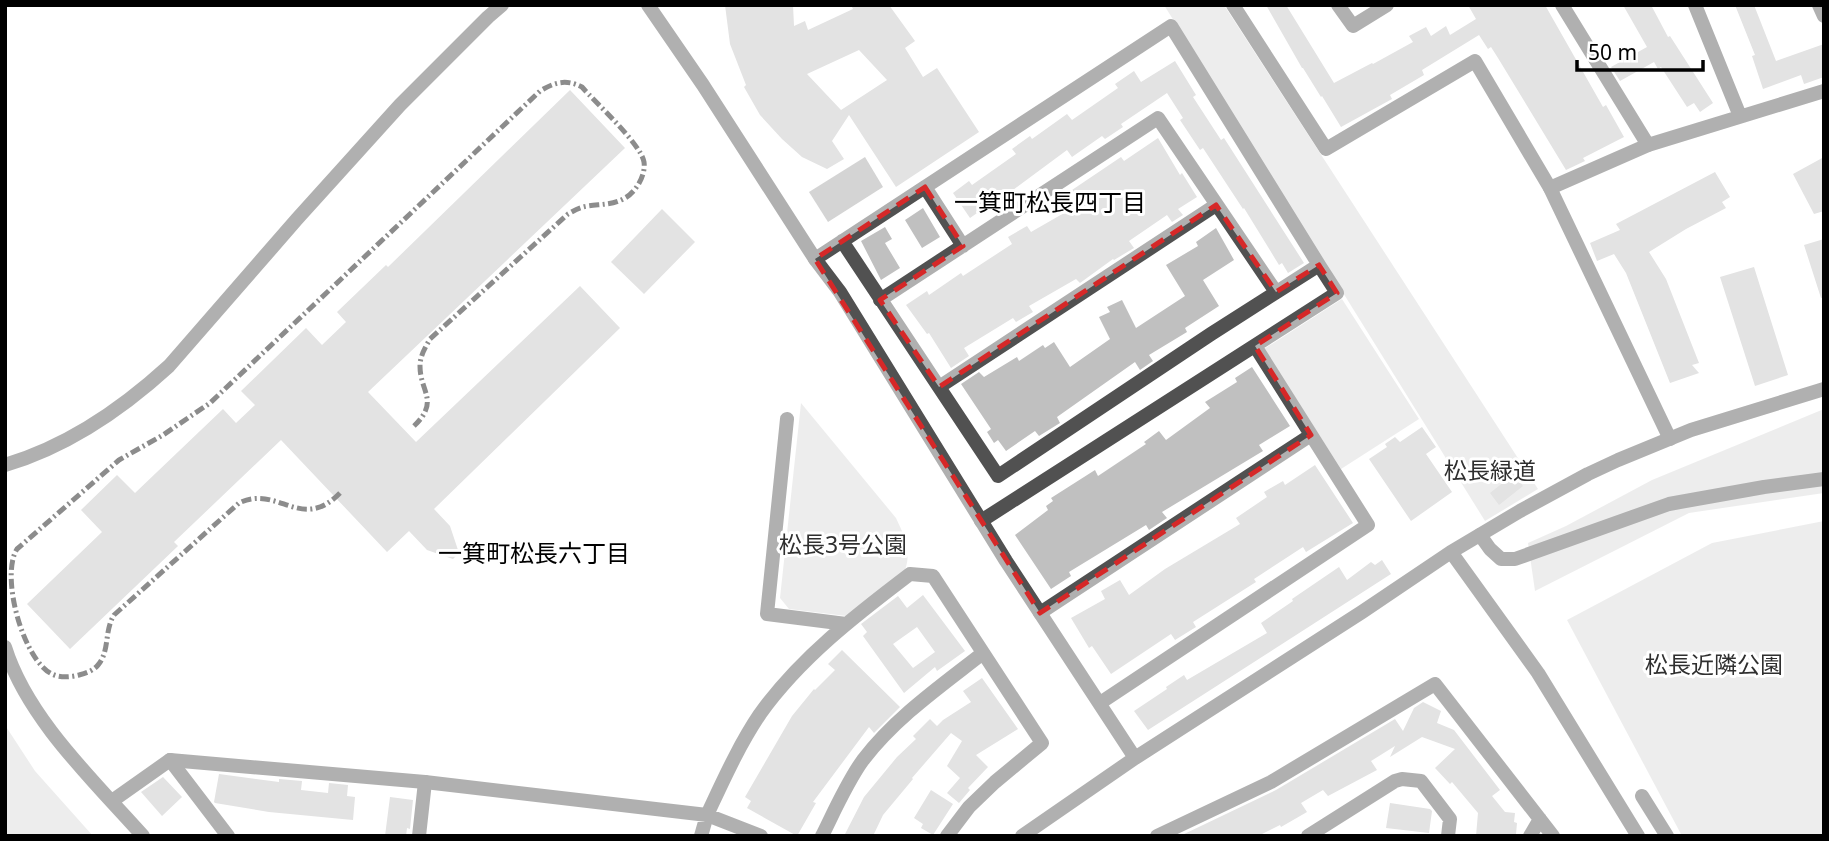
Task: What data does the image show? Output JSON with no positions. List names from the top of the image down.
{
  "districts": ["一箕町松長四丁目", "一箕町松長六丁目"],
  "parks": ["松長緑道", "松長3号公園", "松長近隣公園"],
  "scale_bar": "50 m"
}
